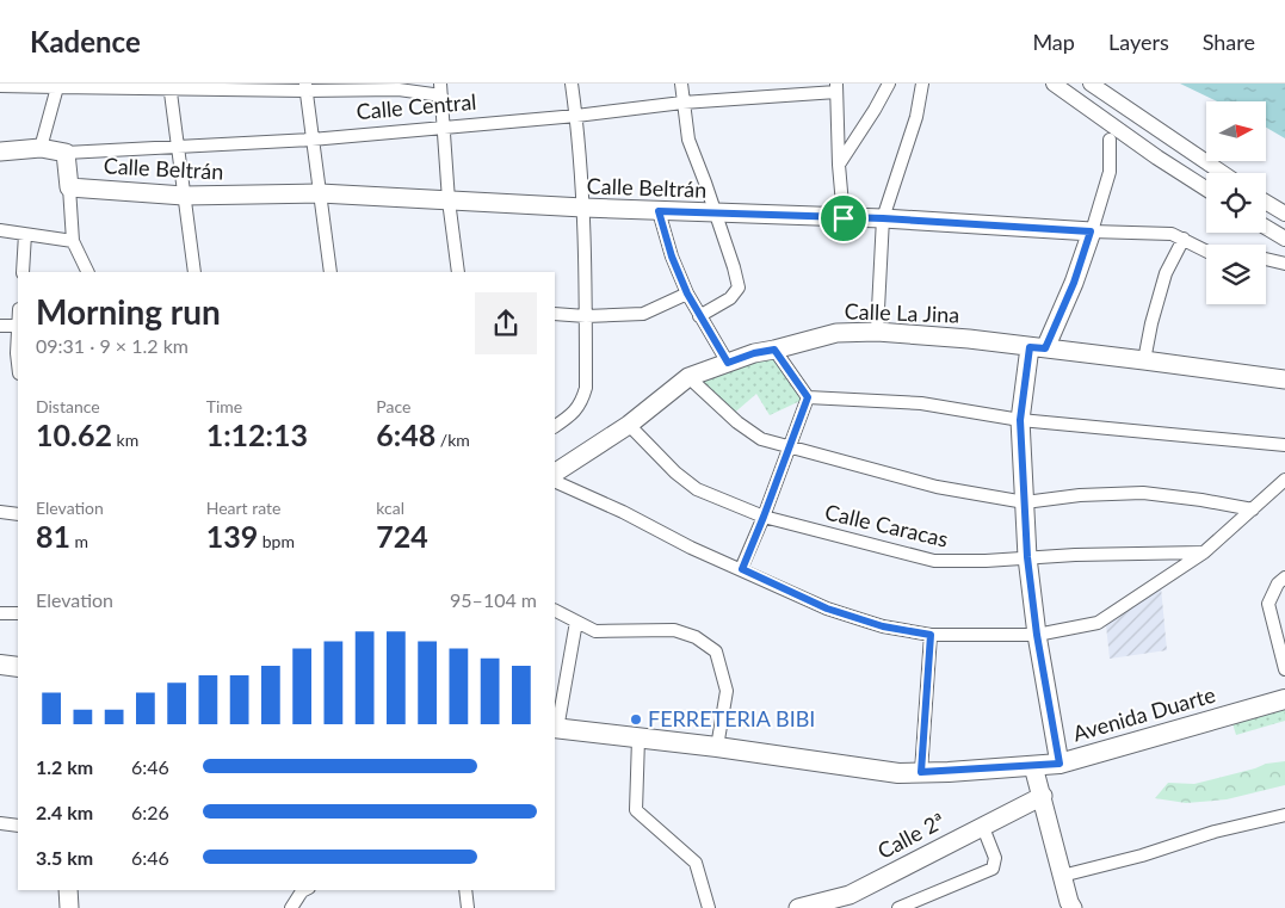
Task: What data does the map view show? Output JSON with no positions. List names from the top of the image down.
{
  "streets": {
    "main road": [
      "Calle Central",
      "Calle Beltrán",
      "Calle La Jina",
      "Avenida Duarte",
      "Calle 2ª"
    ],
    "street": ["Calle Caracas"]
  },
  "crossings": [
    ["Calle La Jina", "Calle Caracas"]
  ],
  "places": ["FERRETERIA BIBI"],
  "north": "right",
  "page": {
    "header": "Kadence",
    "nav": ["Map", "Layers", "Share"],
    "heading": ["Morning run", "09:31 · 9 × 1.2 km"],
    "stats": [
      ["Distance", "10.62 km"],
      ["Time", "1:12:13"],
      ["Pace", "6:48 /km"],
      ["Elevation", "81 m"],
      ["Heart rate", "139 bpm"],
      ["kcal", "724"]
    ],
    "chart": ["Elevation", "95–104 m"],
    "list": [
      {
        "name": "1.2 km",
        "note": "6:46"
      },
      {
        "name": "2.4 km",
        "note": "6:26"
      },
      {
        "name": "3.5 km",
        "note": "6:46"
      }
    ]
  }
}
